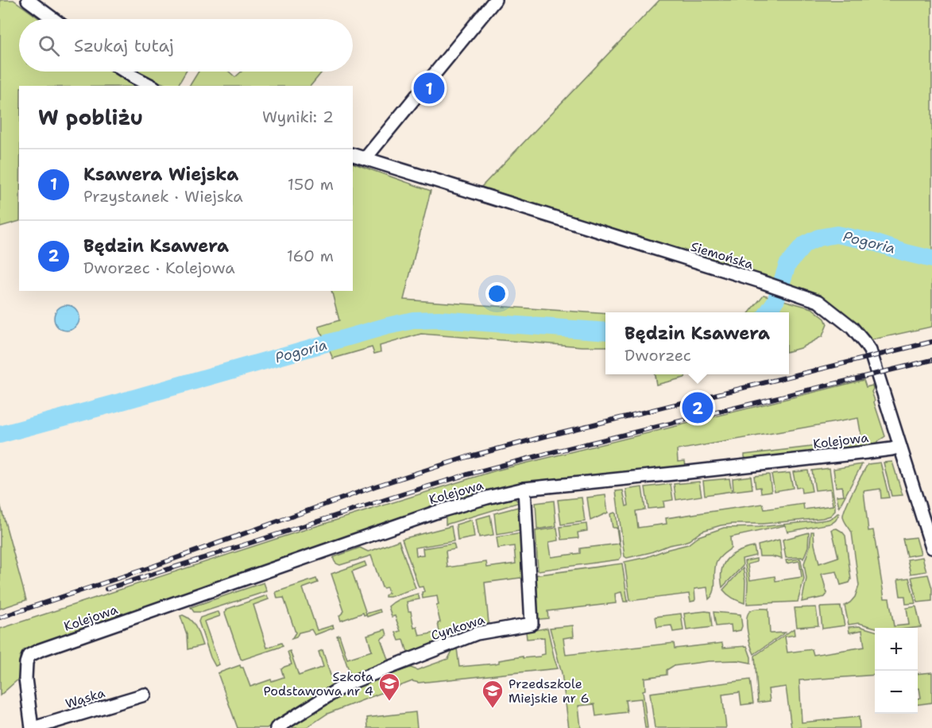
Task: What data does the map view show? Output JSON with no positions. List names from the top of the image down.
{
  "streets": {
    "street": [
      "Siemońska",
      "Kolejowa",
      "Cynkowa",
      "Wąska"
    ]
  },
  "crossings": [
    ["Siemońska", "Kolejowa"],
    ["Kolejowa", "Cynkowa"],
    ["Kolejowa", "Wąska"]
  ],
  "water": ["Pogoria"],
  "places": {
    "school or university": ["Szkoła Podstawowa nr 4", "Przedszkole Miejskie nr 6"]
  },
  "page": {
    "search": "Szukaj tutaj",
    "pins": ["1", "2"],
    "heading": ["W pobliżu", "Wyniki: 2"],
    "list": [
      {
        "mark": "1",
        "name": "Ksawera Wiejska",
        "note": "Przystanek · Wiejska",
        "value": "150 m"
      },
      {
        "mark": "2",
        "name": "Będzin Ksawera",
        "note": "Dworzec · Kolejowa",
        "value": "160 m"
      }
    ],
    "popup": ["Będzin Ksawera", "Dworzec"],
    "map_buttons": ["+", "−"]
  }
}
